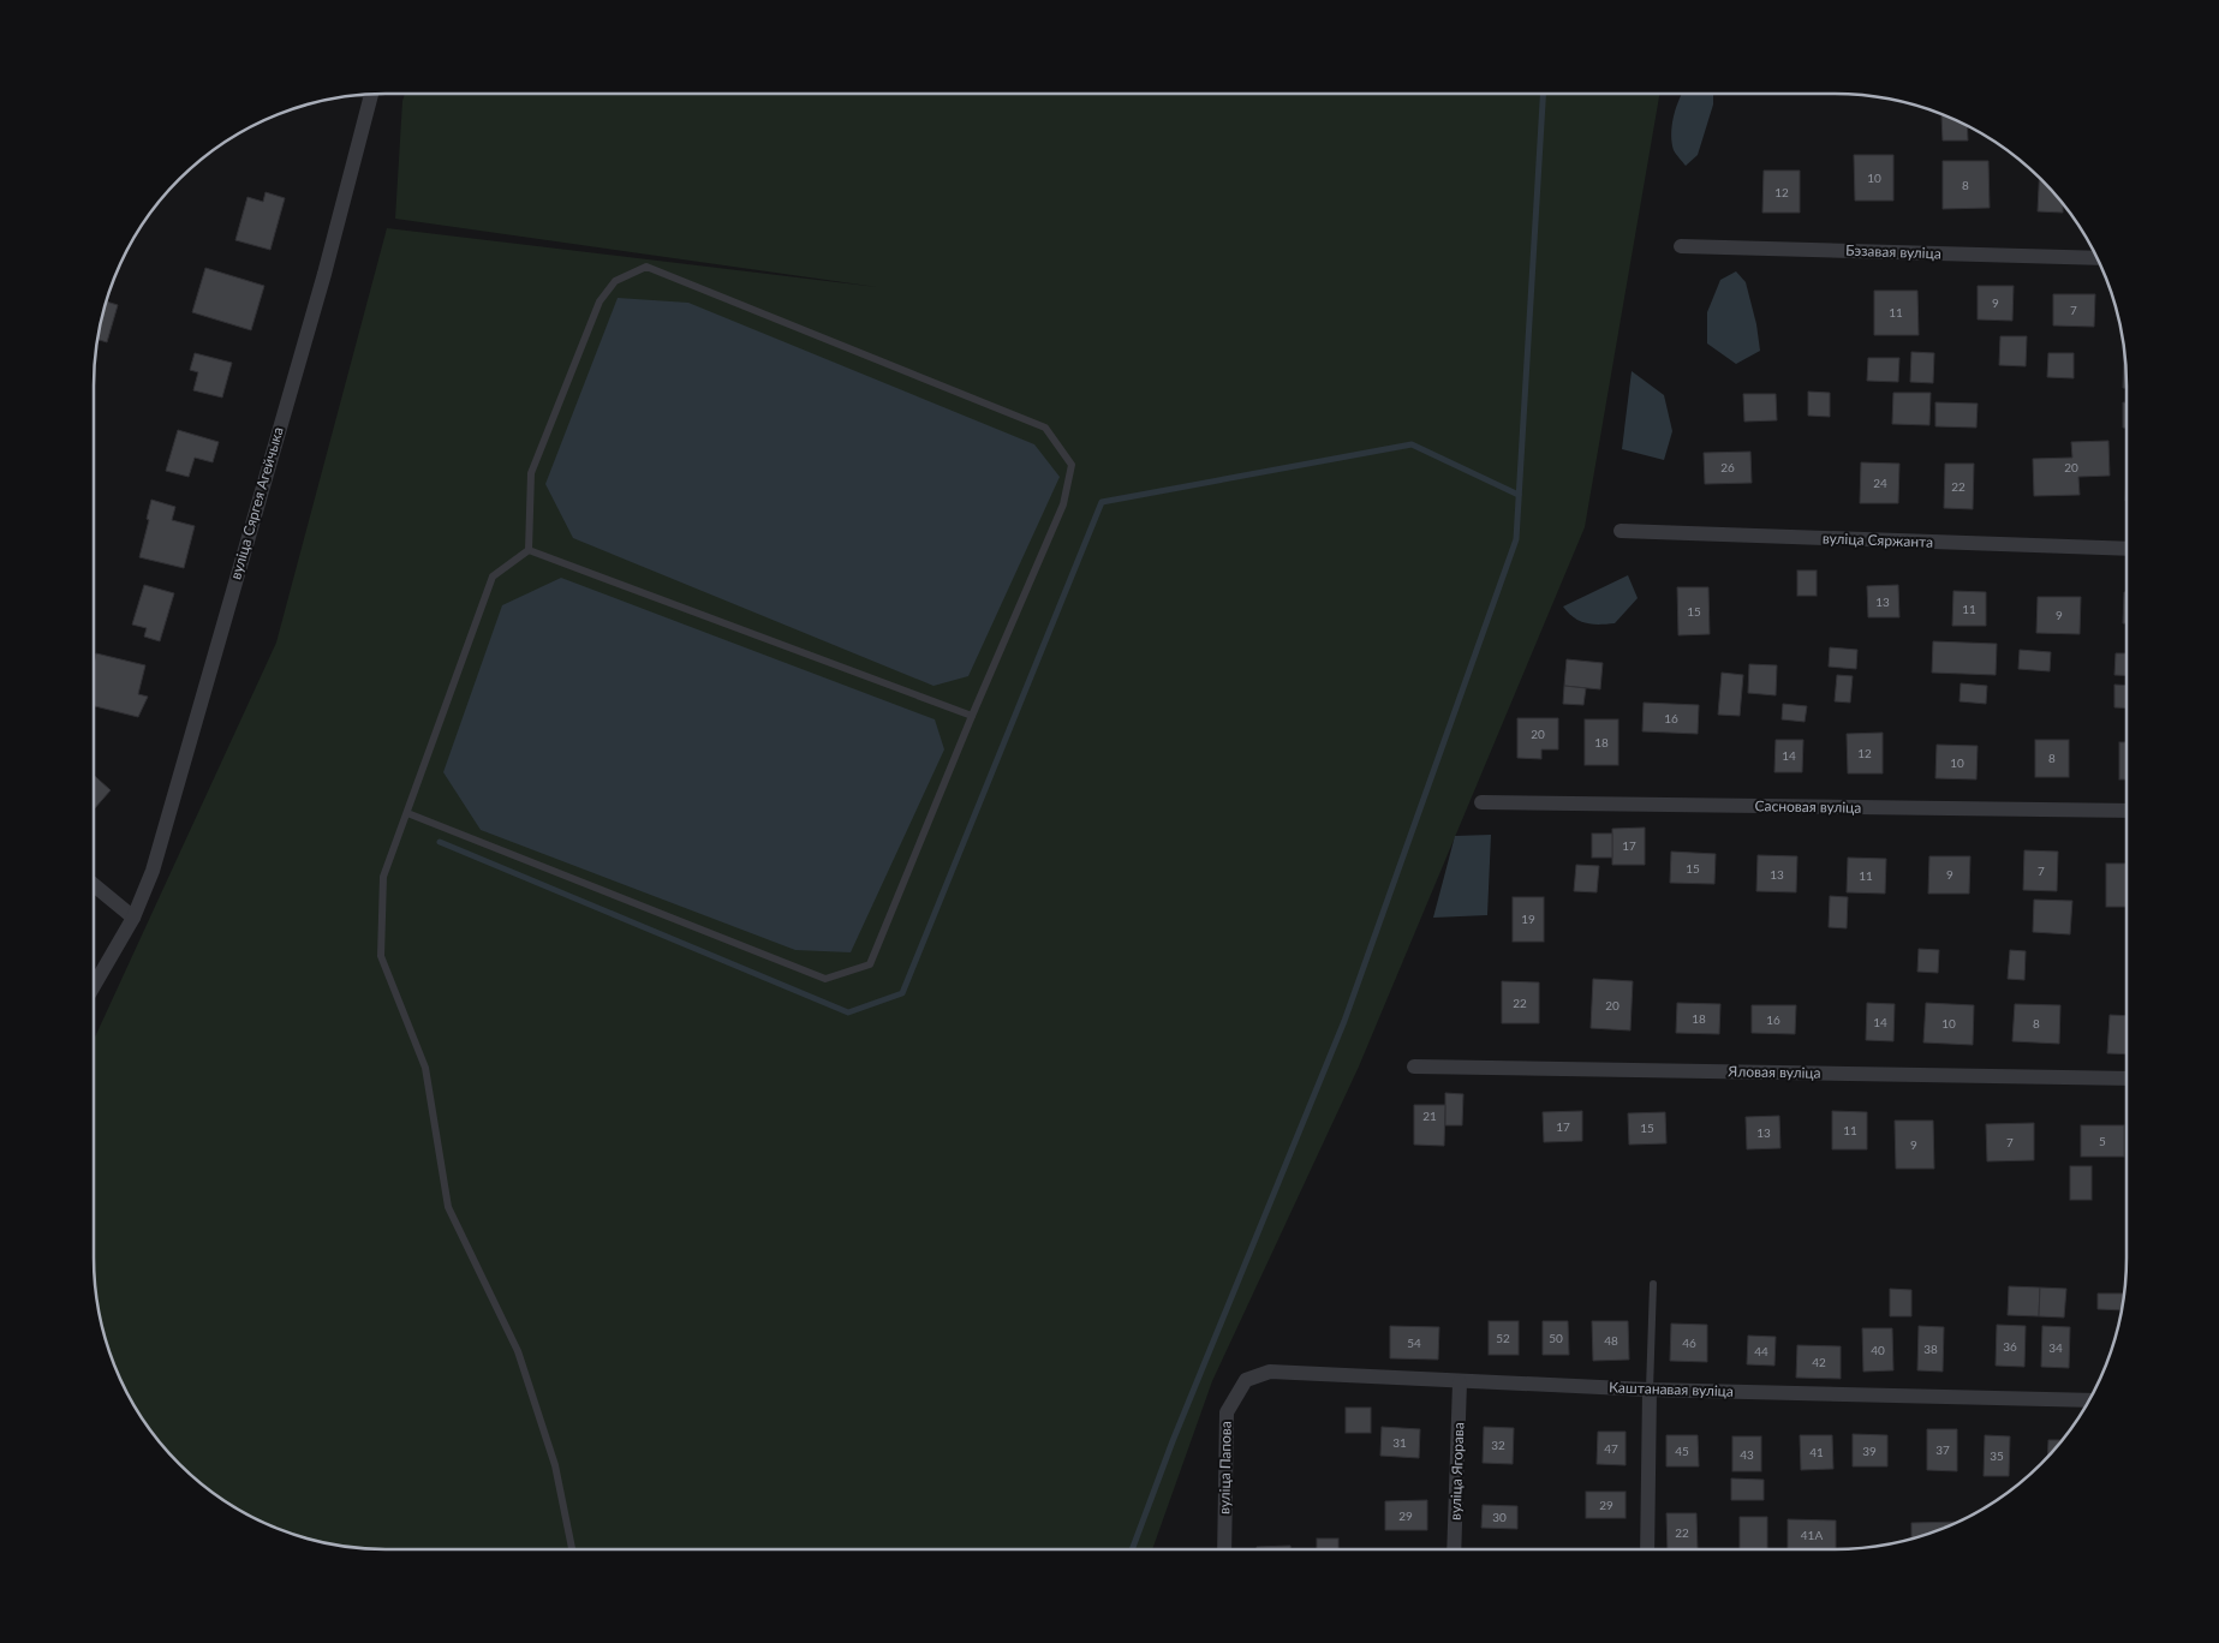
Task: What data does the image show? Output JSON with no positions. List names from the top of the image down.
{
  "streets": {
    "street": [
      "Бэзавая вуліца",
      "вуліца Сяргея Агейчыка",
      "вуліца Сяржанта",
      "Сасновая вуліца",
      "Яловая вуліца",
      "Каштанавая вуліца",
      "вуліца Папова",
      "вуліца Ягорава"
    ]
  },
  "crossings": [
    ["Каштанавая вуліца", "вуліца Папова"],
    ["Каштанавая вуліца", "вуліца Ягорава"]
  ],
  "house_numbers": [
    "10",
    "8",
    "12",
    "9",
    "7",
    "11",
    "26",
    "20",
    "24",
    "22",
    "13",
    "11",
    "15",
    "9",
    "16",
    "20",
    "18",
    "12",
    "14",
    "8",
    "10",
    "17",
    "15",
    "7",
    "13",
    "9",
    "11",
    "19",
    "22",
    "20",
    "18",
    "16",
    "14",
    "10",
    "8",
    "21",
    "17",
    "15",
    "11",
    "13",
    "5",
    "7",
    "9",
    "52",
    "50",
    "48",
    "54",
    "46",
    "36",
    "34",
    "38",
    "40",
    "44",
    "42",
    "31",
    "32",
    "47",
    "37",
    "45",
    "39",
    "41",
    "43",
    "35",
    "29",
    "29",
    "30",
    "22",
    "41А"
  ]
}
